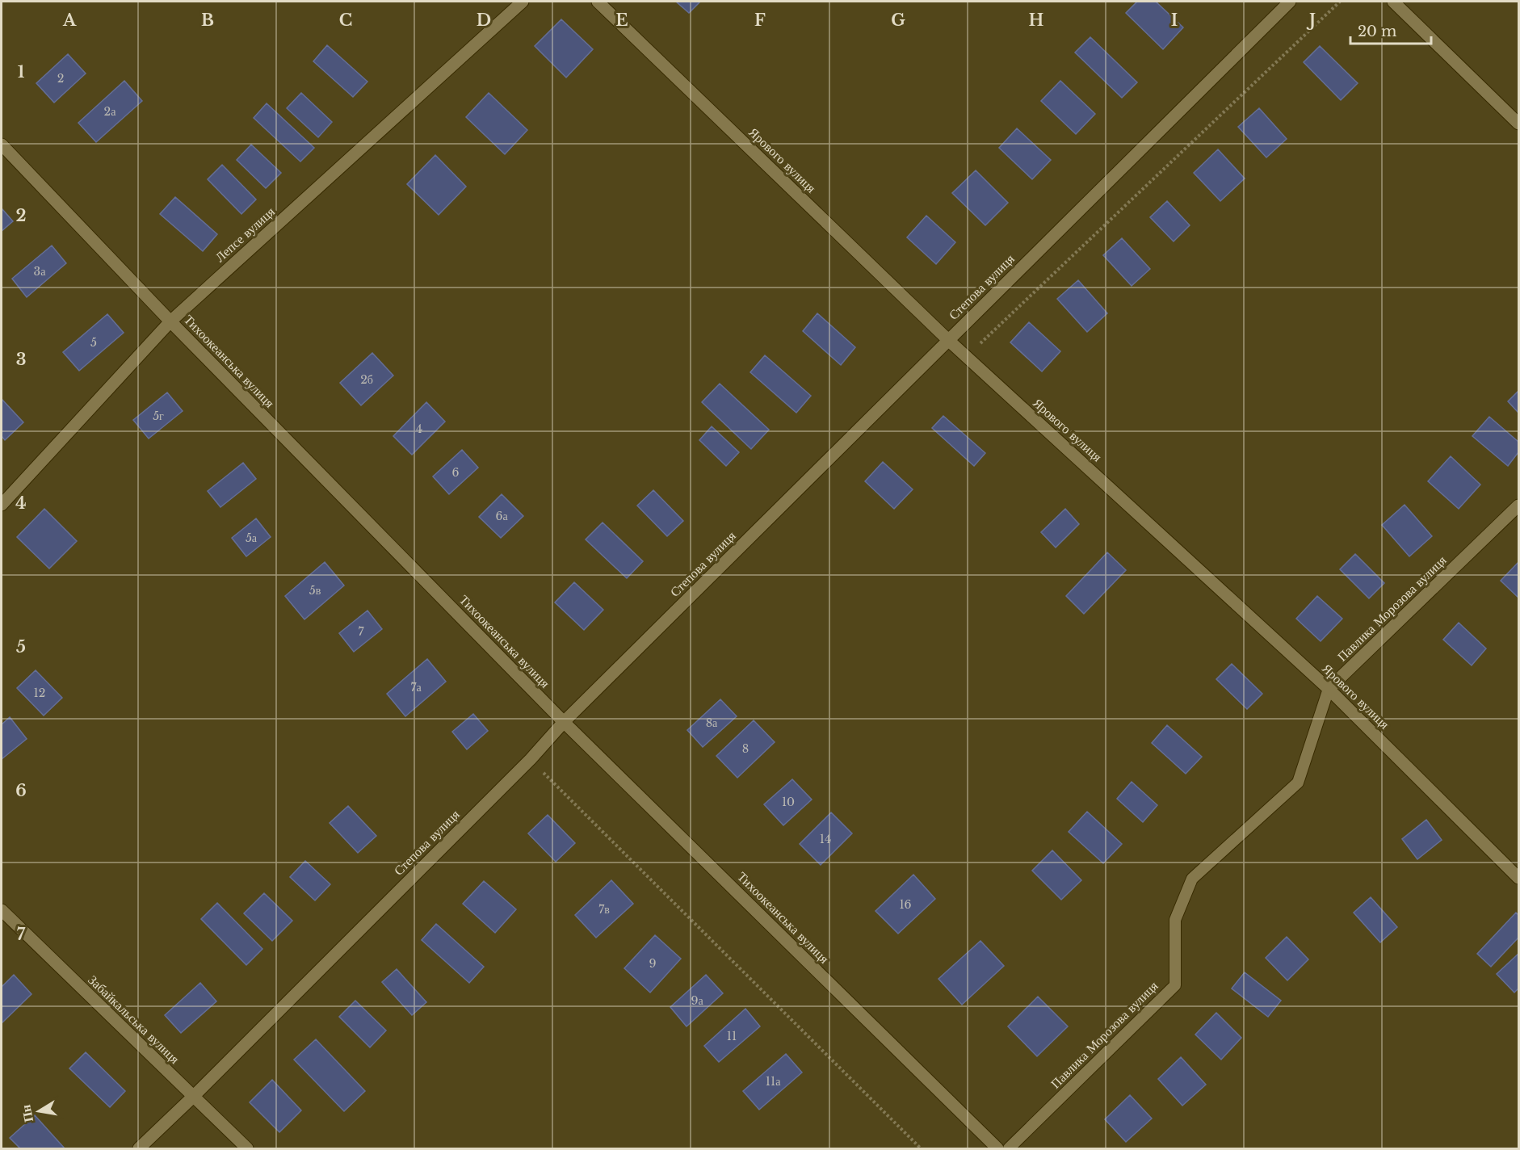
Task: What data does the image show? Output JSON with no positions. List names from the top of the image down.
{
  "streets": {
    "street": [
      "Ярового вулиця",
      "Лепсе вулиця",
      "Степова вулиця",
      "Тихоокеанська вулиця",
      "Павлика Морозова вулиця",
      "Забайкальська вулиця"
    ]
  },
  "crossings": [
    ["Ярового вулиця", "Степова вулиця"],
    ["Ярового вулиця", "Павлика Морозова вулиця"],
    ["Лепсе вулиця", "Тихоокеанська вулиця"],
    ["Степова вулиця", "Тихоокеанська вулиця"],
    ["Степова вулиця", "Забайкальська вулиця"]
  ],
  "house_numbers": [
    "2",
    "2а",
    "3а",
    "5",
    "2б",
    "5г",
    "4",
    "6",
    "6а",
    "5а",
    "5в",
    "7",
    "7а",
    "12",
    "8а",
    "8",
    "10",
    "14",
    "16",
    "7в",
    "9",
    "9а",
    "11",
    "11а"
  ],
  "scale_bar": "20 m",
  "north": "left",
  "grid": {
    "columns": [
      "A",
      "B",
      "C",
      "D",
      "E",
      "F",
      "G",
      "H",
      "I",
      "J"
    ],
    "rows": [
      "1",
      "2",
      "3",
      "4",
      "5",
      "6",
      "7"
    ]
  }
}
